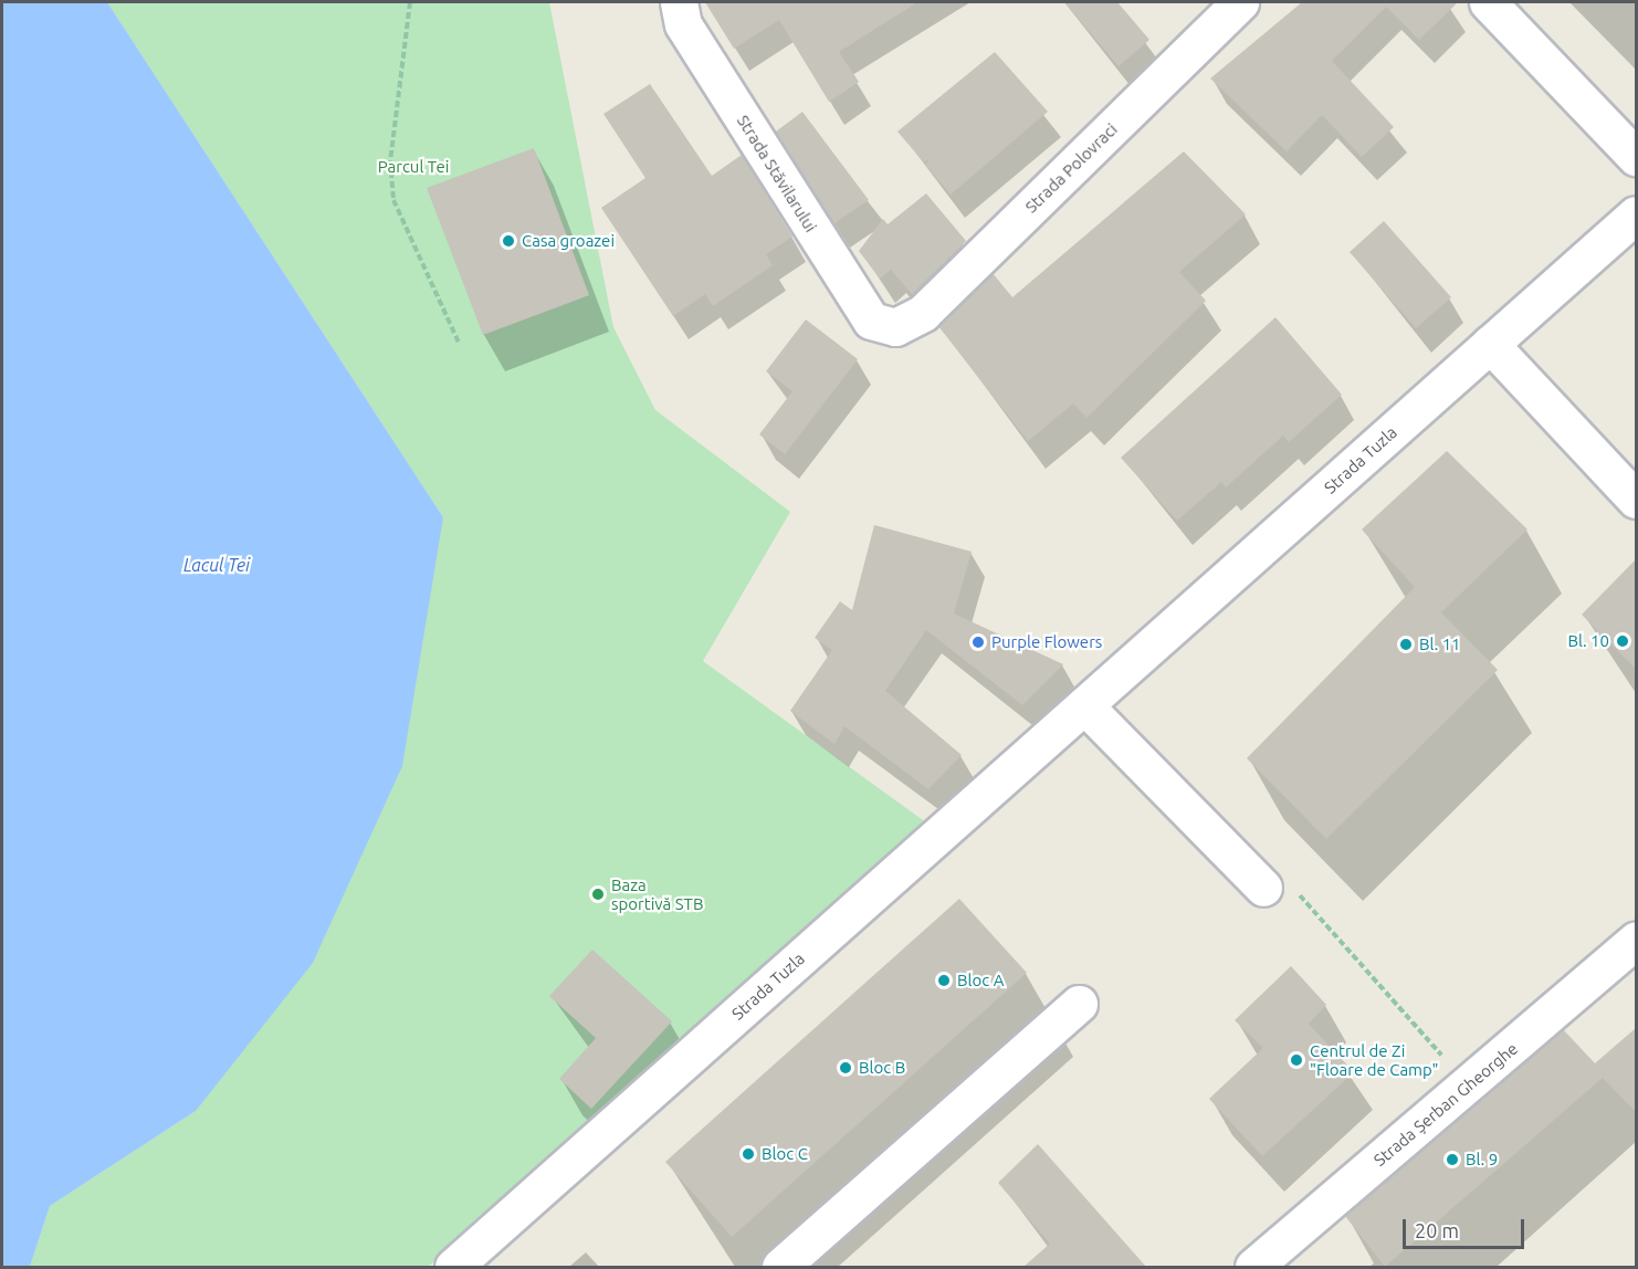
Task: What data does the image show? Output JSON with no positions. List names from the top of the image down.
{
  "streets": {
    "street": [
      "Strada Polovraci",
      "Strada Stăvilarului",
      "Strada Tuzla",
      "Strada Șerban Gheorghe"
    ]
  },
  "crossings": [
    ["Strada Polovraci", "Strada Stăvilarului"]
  ],
  "water": ["Lacul Tei"],
  "parks": ["Parcul Tei"],
  "places": [
    "Casa groazei",
    "Bl. 10",
    "Purple Flowers",
    "Bl. 11",
    "Baza sportivă STB",
    "Bloc A",
    "Centrul de Zi \"Floare de Camp\"",
    "Bloc B",
    "Bloc C",
    "Bl. 9"
  ],
  "scale_bar": "20 m"
}
